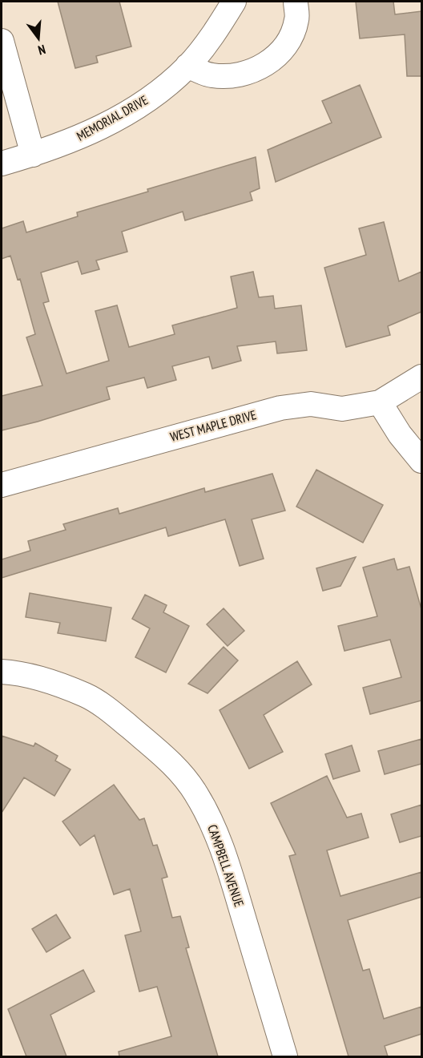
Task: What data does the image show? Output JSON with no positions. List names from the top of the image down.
{
  "streets": {
    "street": ["MEMORIAL DRIVE", "WEST MAPLE DRIVE", "CAMPBELL AVENUE"]
  },
  "north": "bottom"
}
